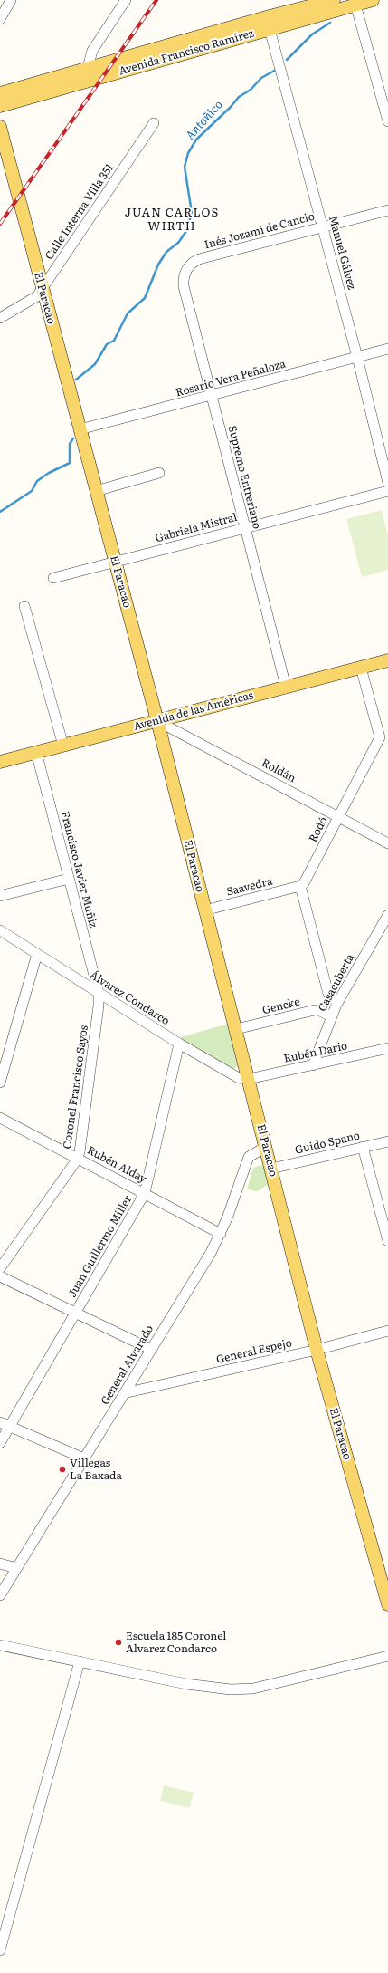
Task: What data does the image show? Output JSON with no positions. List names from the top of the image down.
{
  "streets": {
    "main road": ["Avenida Francisco Ramírez", "El Paracao", "Avenida de las Américas"],
    "street": [
      "Calle Interna Villa 351",
      "Inés Jozami de Cancio",
      "Manuel Gálvez",
      "Rosario Vera Peñaloza",
      "Supremo Entreriano",
      "Gabriela Mistral",
      "Roldán",
      "Rodó",
      "Francisco Javier Muñiz",
      "Saavedra",
      "Casacuberta",
      "Álvarez Condarco",
      "Gencke",
      "Rubén Darío",
      "Coronel Francisco Sayos",
      "Guido Spano",
      "Rubén Alday",
      "Juan Guillermo Miller",
      "General Espejo",
      "General Alvarado"
    ]
  },
  "crossings": [
    ["Avenida Francisco Ramírez", "Manuel Gálvez"],
    ["Calle Interna Villa 351", "El Paracao"],
    ["Inés Jozami de Cancio", "Manuel Gálvez"],
    ["Inés Jozami de Cancio", "Supremo Entreriano"],
    ["Manuel Gálvez", "Rosario Vera Peñaloza"],
    ["El Paracao", "Rosario Vera Peñaloza"],
    ["El Paracao", "Gabriela Mistral"],
    ["El Paracao", "Avenida de las Américas"],
    ["El Paracao", "Roldán"],
    ["El Paracao", "Saavedra"],
    ["El Paracao", "Álvarez Condarco"],
    ["El Paracao", "Gencke"],
    ["El Paracao", "Rubén Darío"],
    ["El Paracao", "Guido Spano"],
    ["El Paracao", "General Espejo"],
    ["El Paracao", "General Alvarado"],
    ["Rosario Vera Peñaloza", "Supremo Entreriano"],
    ["Supremo Entreriano", "Gabriela Mistral"],
    ["Supremo Entreriano", "Avenida de las Américas"],
    ["Avenida de las Américas", "Roldán"],
    ["Avenida de las Américas", "Rodó"],
    ["Avenida de las Américas", "Francisco Javier Muñiz"],
    ["Roldán", "Rodó"],
    ["Rodó", "Saavedra"],
    ["Francisco Javier Muñiz", "Álvarez Condarco"],
    ["Francisco Javier Muñiz", "Coronel Francisco Sayos"],
    ["Casacuberta", "Gencke"],
    ["Casacuberta", "Rubén Darío"],
    ["Álvarez Condarco", "Rubén Darío"],
    ["Álvarez Condarco", "Coronel Francisco Sayos"],
    ["Álvarez Condarco", "Juan Guillermo Miller"],
    ["Coronel Francisco Sayos", "Rubén Alday"],
    ["Rubén Alday", "Juan Guillermo Miller"],
    ["Rubén Alday", "General Alvarado"],
    ["General Espejo", "General Alvarado"]
  ],
  "districts": ["JUAN CARLOS WIRTH"],
  "water": ["Antoñico"],
  "places": ["Villegas La Baxada", "Escuela 185 Coronel Alvarez Condarco"]
}
